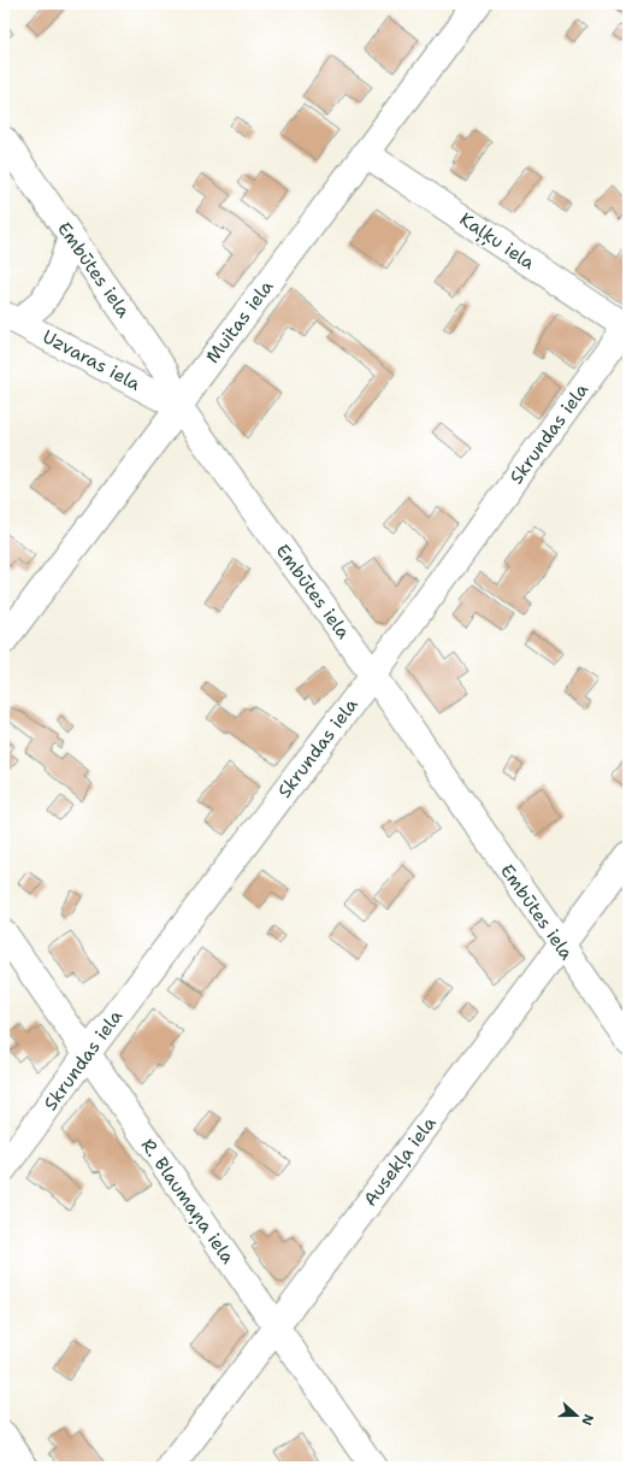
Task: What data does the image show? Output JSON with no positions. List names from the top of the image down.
{
  "streets": {
    "street": [
      "Kaļķu iela",
      "Embūtes iela",
      "Muitas iela",
      "Uzvaras iela",
      "Skrundas iela",
      "Ausekļa iela",
      "R. Blaumaņa iela"
    ]
  },
  "crossings": [
    ["Kaļķu iela", "Muitas iela"],
    ["Kaļķu iela", "Skrundas iela"],
    ["Embūtes iela", "Muitas iela"],
    ["Embūtes iela", "Uzvaras iela"],
    ["Embūtes iela", "Skrundas iela"],
    ["Embūtes iela", "Ausekļa iela"],
    ["Muitas iela", "Uzvaras iela"],
    ["Skrundas iela", "R. Blaumaņa iela"],
    ["Ausekļa iela", "R. Blaumaņa iela"]
  ],
  "north": "right"
}
